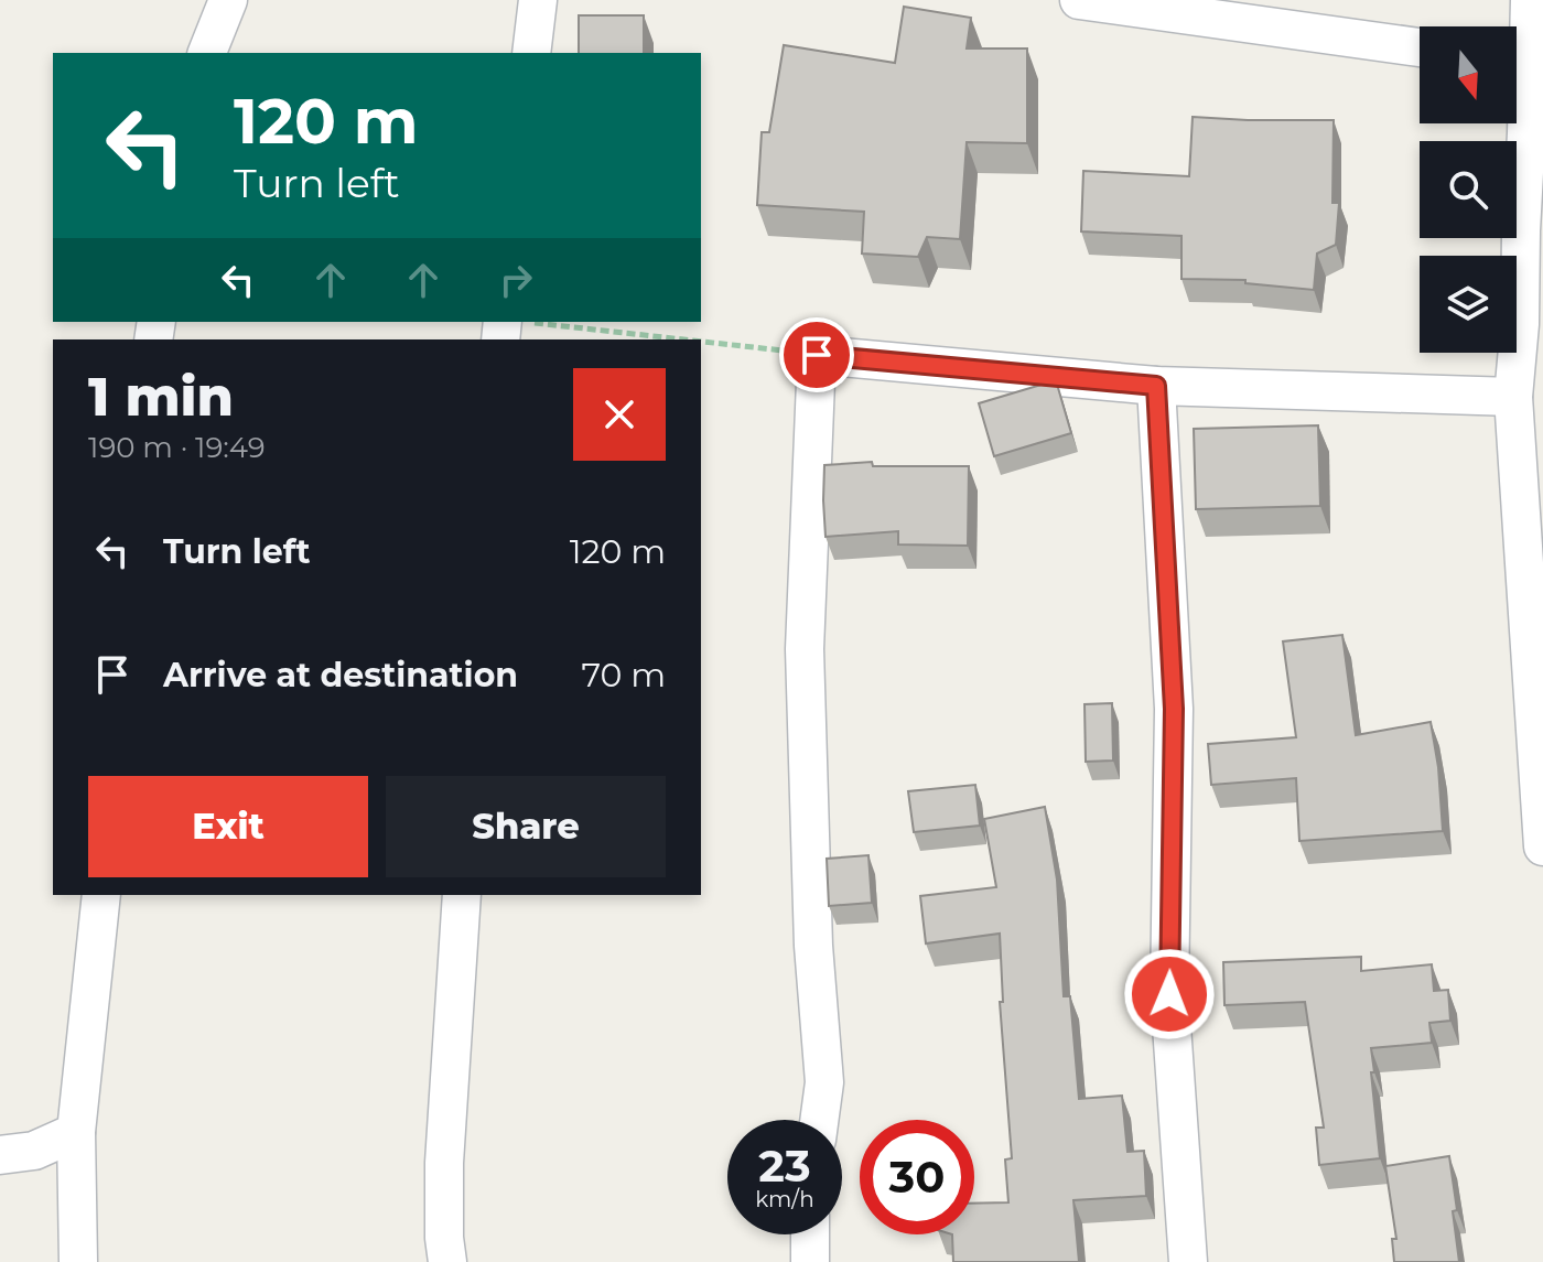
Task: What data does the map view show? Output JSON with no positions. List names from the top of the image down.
{
  "north": "bottom",
  "page": {
    "turn": ["120 m", "Turn left"],
    "heading": ["1 min", "190 m · 19:49"],
    "list": [
      {
        "name": "Turn left",
        "value": "120 m"
      },
      {
        "name": "Arrive at destination",
        "value": "70 m"
      }
    ],
    "buttons": ["Exit", "Share"],
    "speed": "23 km/h",
    "limit": "30"
  }
}
